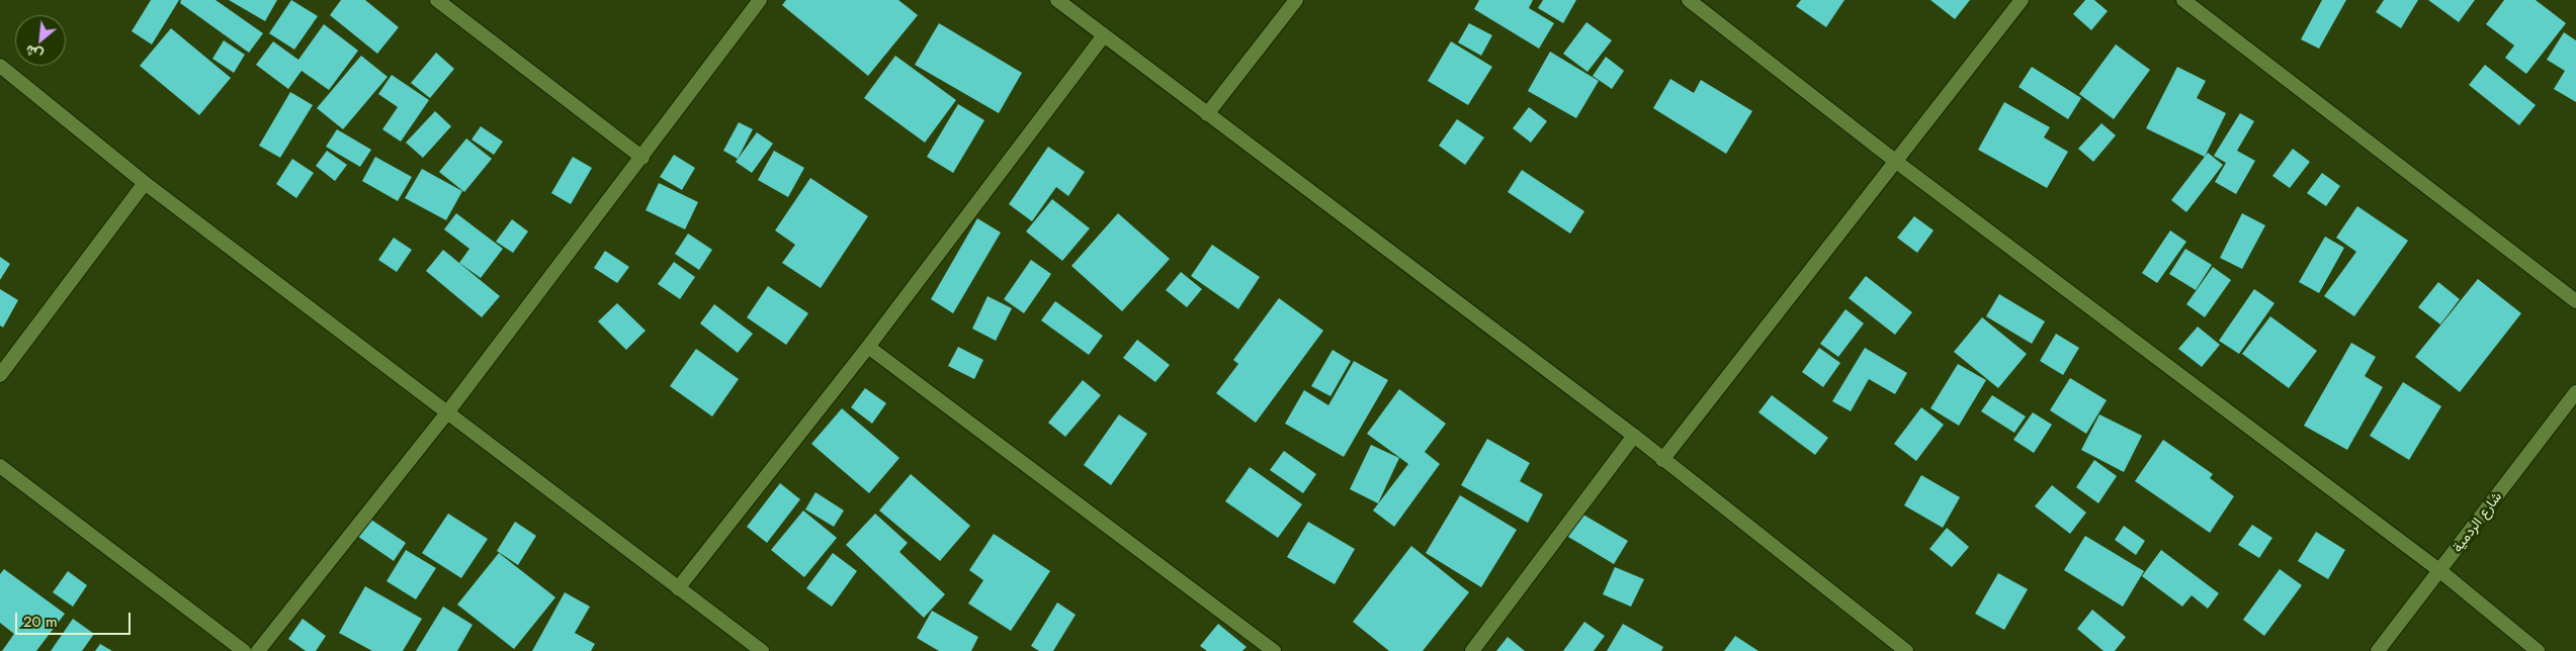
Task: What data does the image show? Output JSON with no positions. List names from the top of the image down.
{
  "streets": {
    "street": ["شارع الردمية"]
  },
  "scale_bar": "20 m",
  "north": "bottom left"
}
